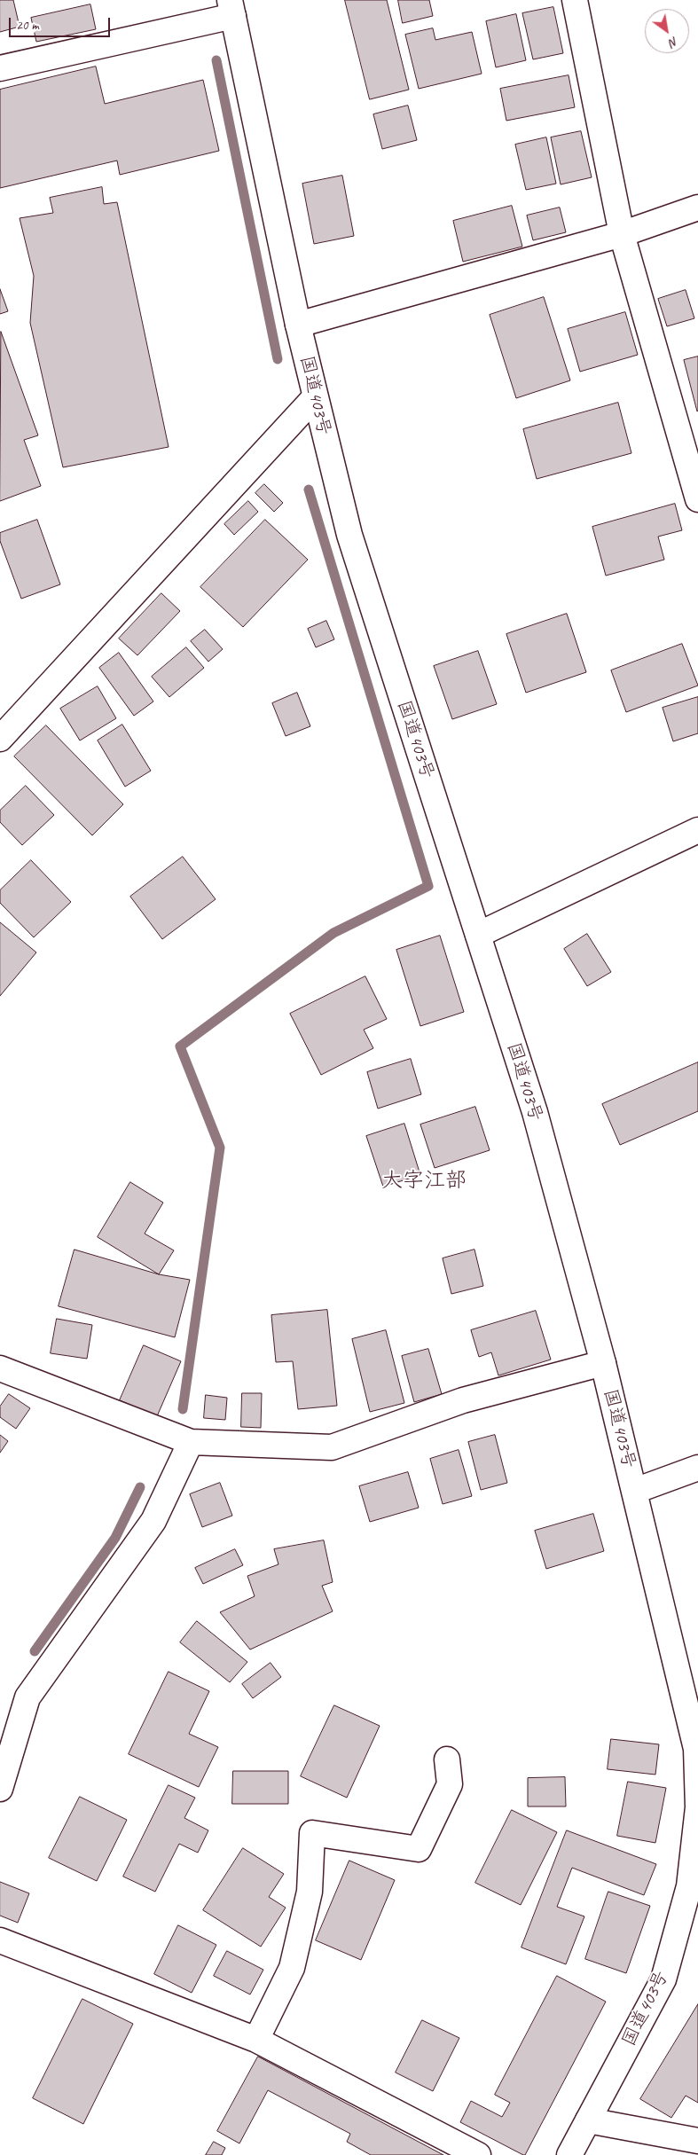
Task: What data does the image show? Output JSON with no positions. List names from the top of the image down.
{
  "streets": {
    "main road": ["国道403号"]
  },
  "districts": ["大字江部"],
  "scale_bar": "20 m",
  "north": "bottom right"
}
